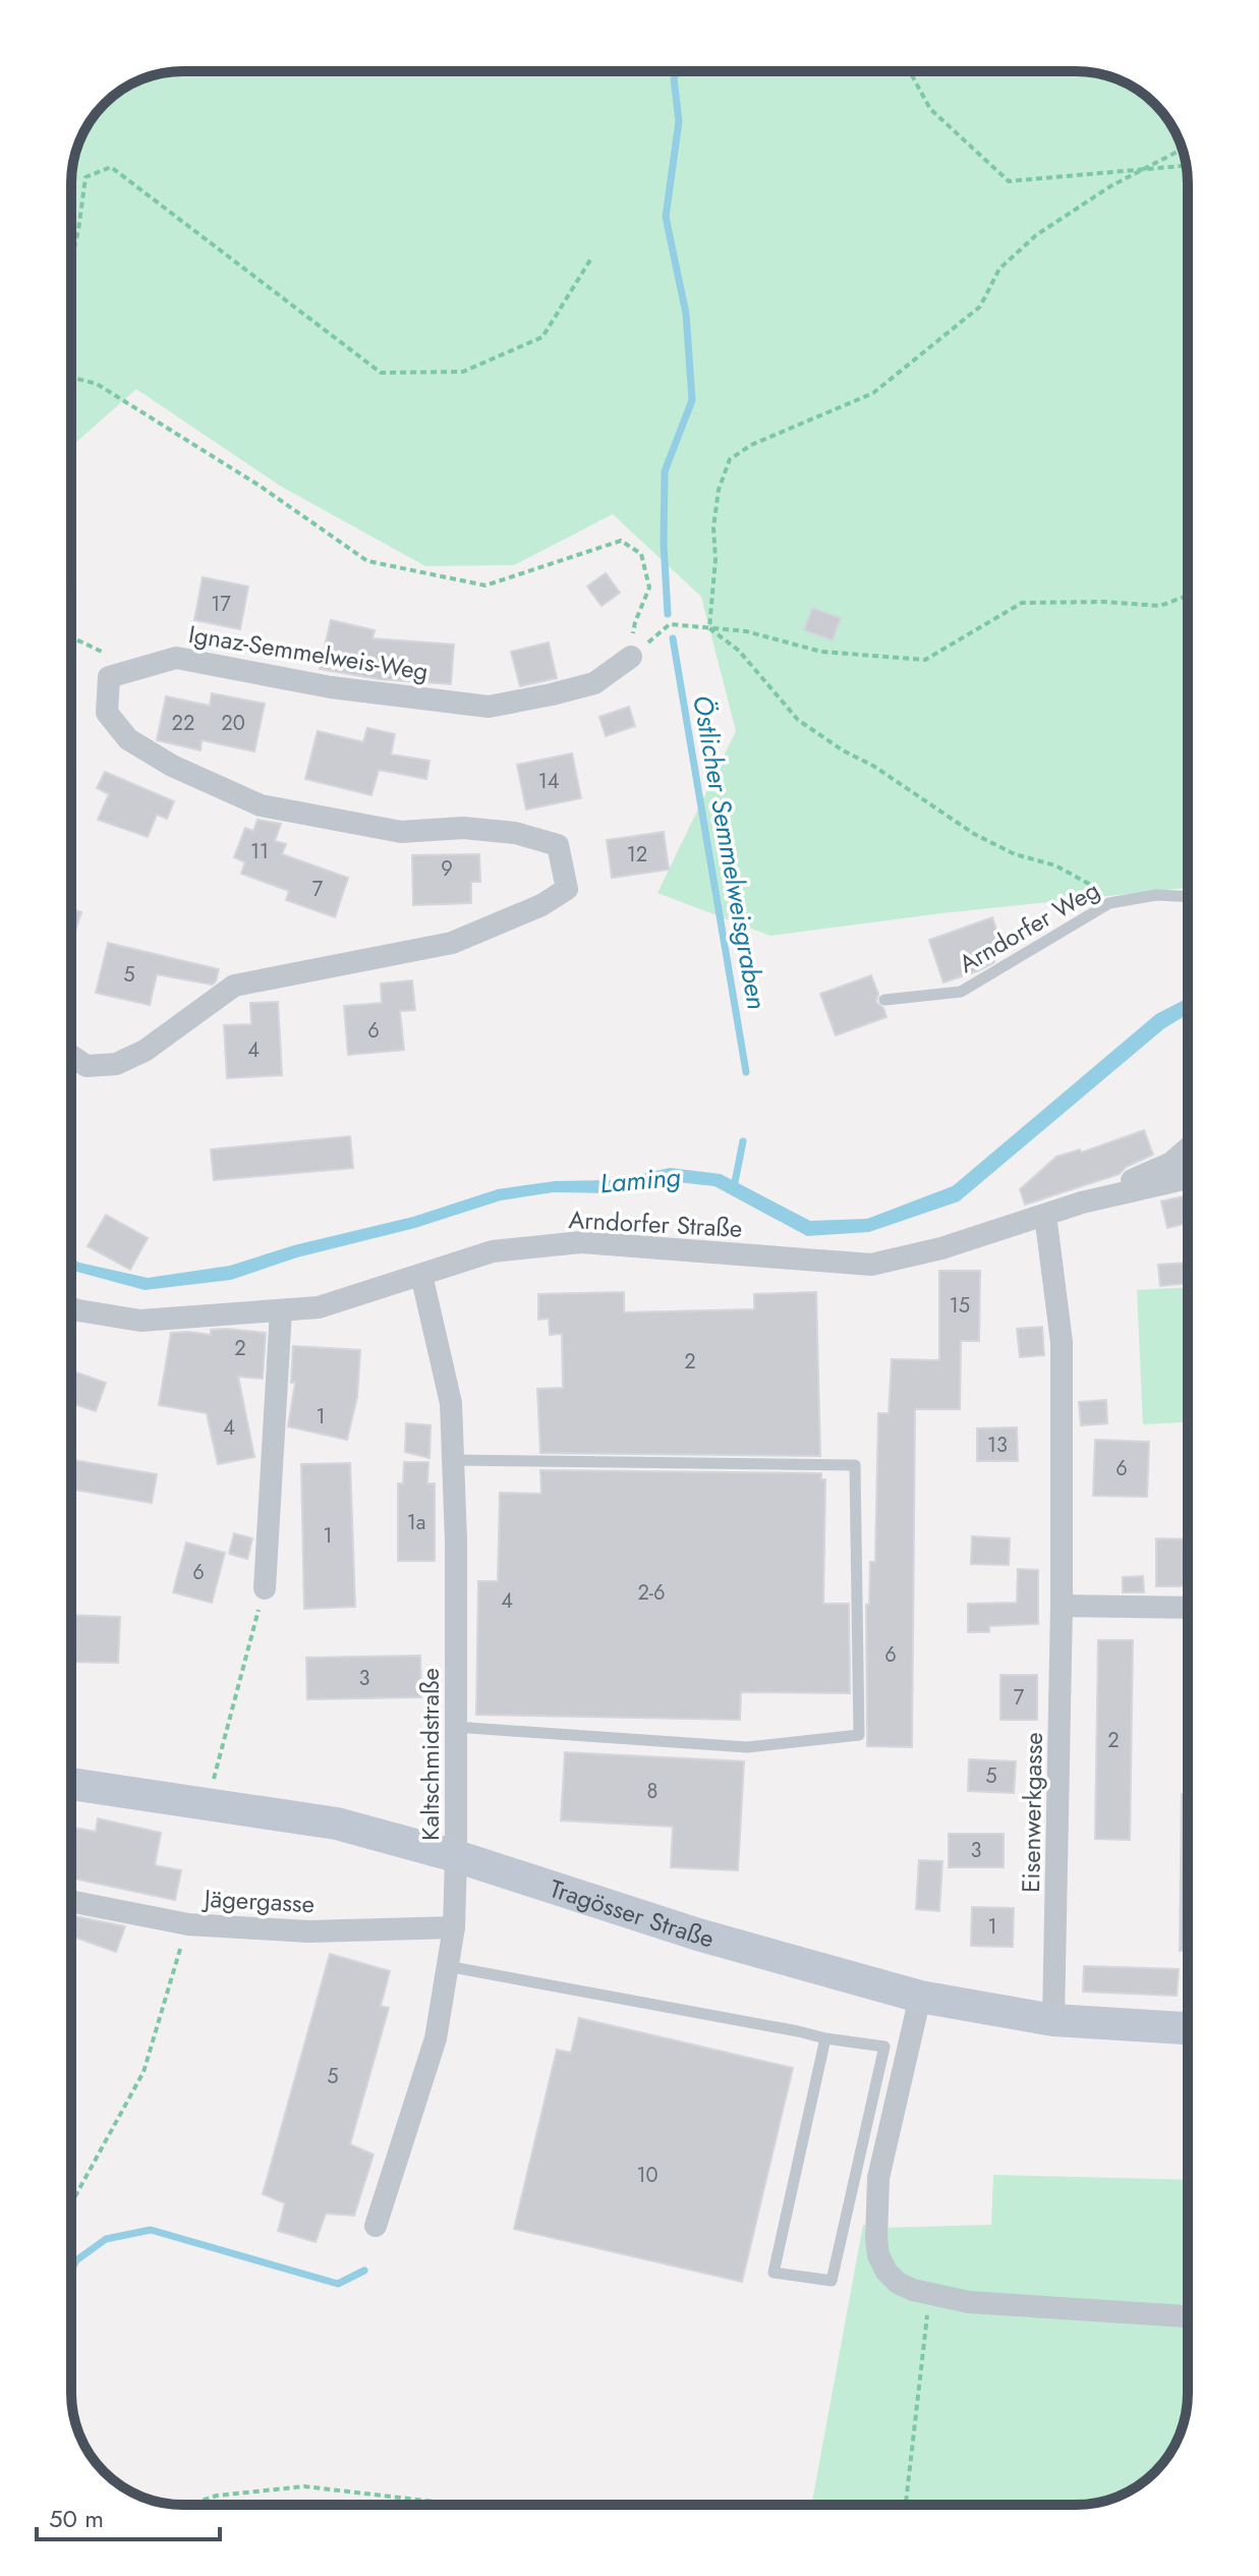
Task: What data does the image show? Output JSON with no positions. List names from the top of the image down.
{
  "streets": {
    "main road": ["Tragösser Straße"],
    "street": [
      "Ignaz-Semmelweis-Weg",
      "Arndorfer Straße",
      "Kaltschmidstraße",
      "Eisenwerkgasse",
      "Jägergasse"
    ],
    "lane": ["Arndorfer Weg"]
  },
  "crossings": [
    ["Arndorfer Straße", "Kaltschmidstraße"],
    ["Arndorfer Straße", "Eisenwerkgasse"],
    ["Kaltschmidstraße", "Jägergasse"],
    ["Kaltschmidstraße", "Tragösser Straße"],
    ["Eisenwerkgasse", "Tragösser Straße"]
  ],
  "water": ["Östlicher Semmelweisgraben", "Laming"],
  "house_numbers": [
    "17",
    "22",
    "20",
    "14",
    "11",
    "12",
    "9",
    "7",
    "5",
    "6",
    "4",
    "15",
    "2",
    "2",
    "1",
    "4",
    "13",
    "6",
    "1a",
    "1",
    "6",
    "2-6",
    "4",
    "6",
    "3",
    "7",
    "2",
    "5",
    "8",
    "3",
    "1",
    "5",
    "10"
  ],
  "scale_bar": "50 m"
}
